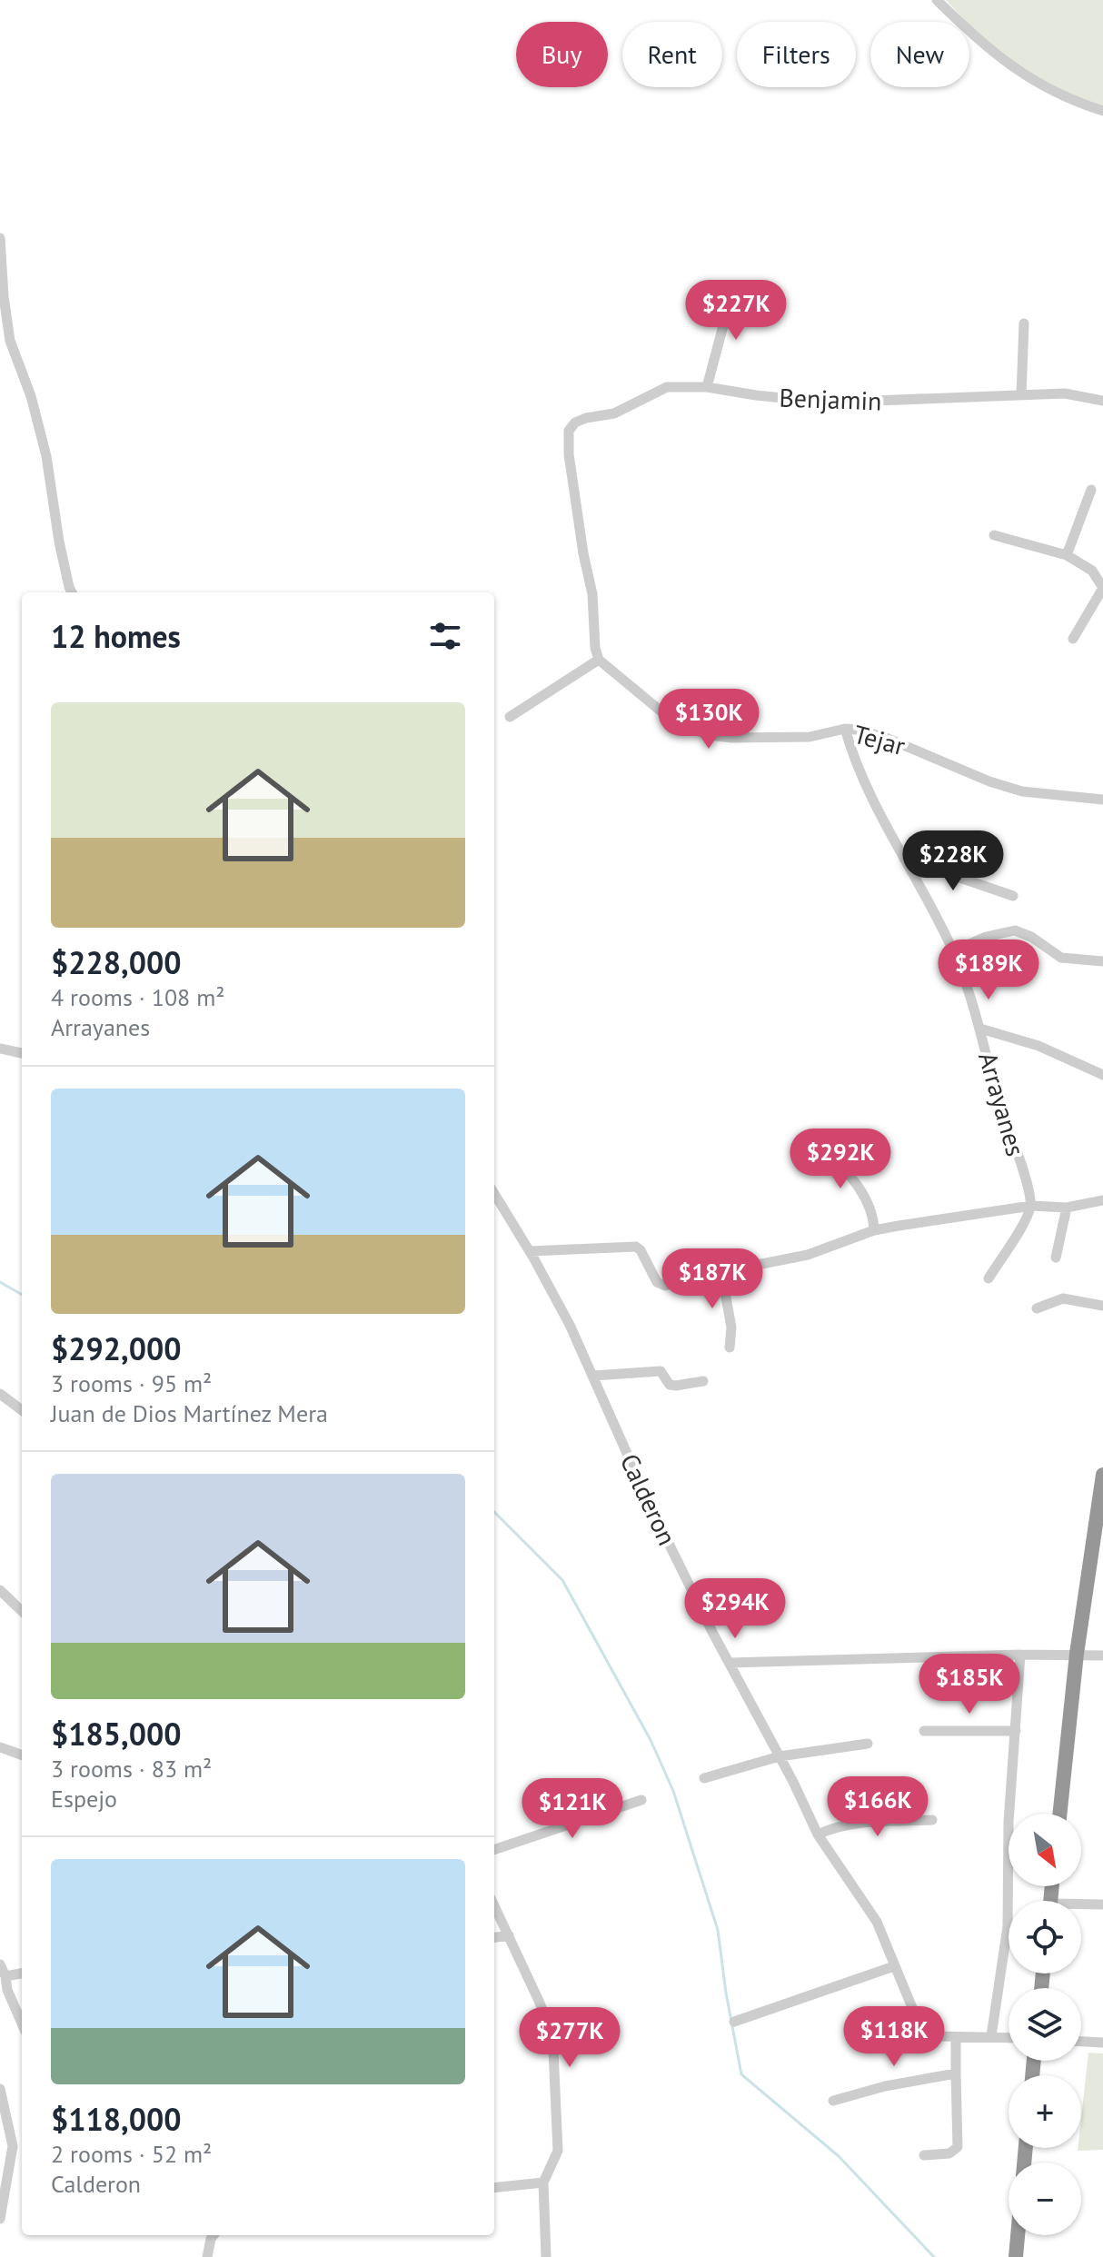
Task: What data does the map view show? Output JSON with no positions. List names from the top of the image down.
{
  "streets": {
    "street": [
      "Benjamin",
      "Tejar",
      "Arrayanes",
      "Calderon"
    ]
  },
  "crossings": [
    ["Benjamin", "Tejar"],
    ["Tejar", "Arrayanes"]
  ],
  "north": "bottom right",
  "page": {
    "chip": [
      "Buy",
      "Rent",
      "Filters",
      "New"
    ],
    "price": [
      "$227K",
      "$130K",
      "$228K",
      "$189K",
      "$292K",
      "$187K",
      "$294K",
      "$185K",
      "$166K",
      "$121K",
      "$118K",
      "$277K"
    ],
    "heading": "12 homes",
    "list": [
      {
        "name": "$228,000",
        "note": "4 rooms · 108 m² · Arrayanes"
      },
      {
        "name": "$292,000",
        "note": "3 rooms · 95 m² · Juan de Dios Martínez Mera"
      },
      {
        "name": "$185,000",
        "note": "3 rooms · 83 m² · Espejo"
      },
      {
        "name": "$118,000",
        "note": "2 rooms · 52 m² · Calderon"
      }
    ],
    "map_buttons": ["+", "−"]
  }
}
